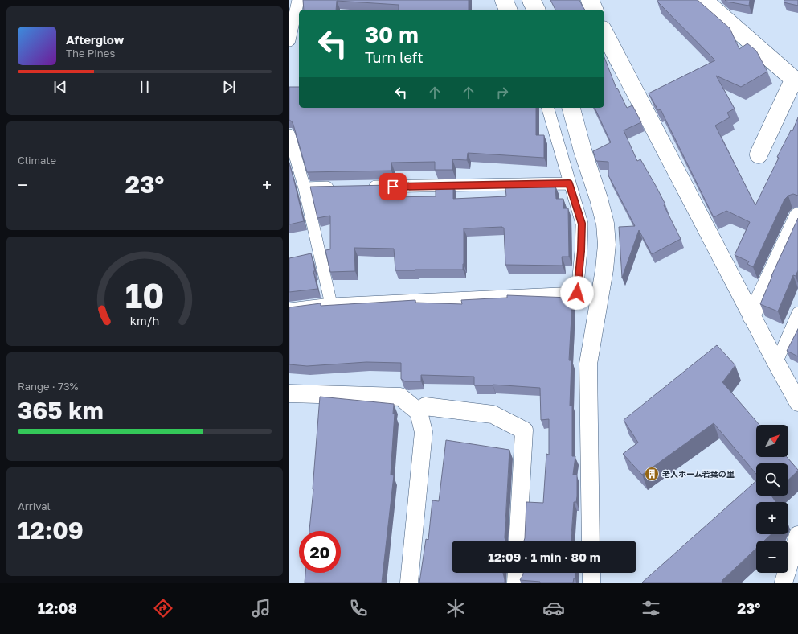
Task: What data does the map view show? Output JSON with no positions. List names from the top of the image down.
{
  "places": {
    "building": ["老人ホーム若葉の里"]
  },
  "north": "top right",
  "page": {
    "turn": ["30 m", "Turn left"],
    "song": ["Afterglow", "The Pines"],
    "tile": [
      "Climate",
      ["Range · 73%", "365 km"],
      ["Arrival", "12:09"]
    ],
    "heat": ["−", "23°", "+"],
    "map_buttons": ["+", "−"],
    "limit": "20",
    "trip": "12:09 · 1 min · 80 m",
    "tabs": ["12:08", "23°"],
    "gauge": ["10", "km/h"]
  }
}
